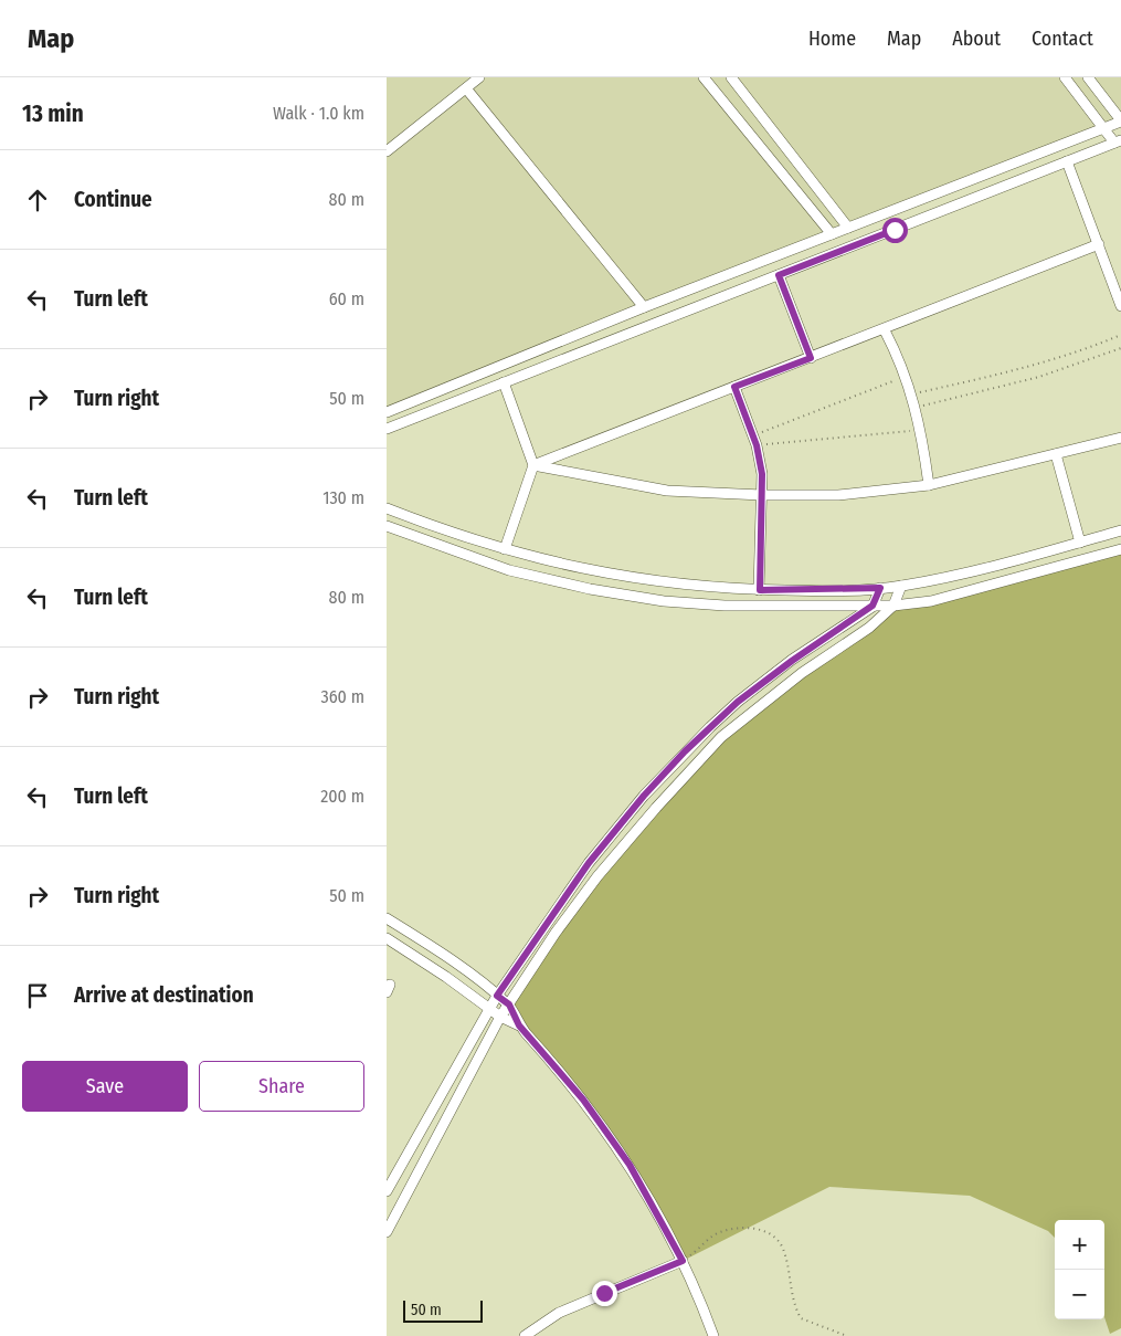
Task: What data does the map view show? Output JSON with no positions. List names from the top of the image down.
{
  "scale_bar": "50 m",
  "page": {
    "header": "Map",
    "nav": [
      "Home",
      "Map",
      "About",
      "Contact"
    ],
    "heading": ["13 min", "Walk · 1.0 km"],
    "list": [
      ["Continue", "80 m"],
      ["Turn left", "60 m"],
      ["Turn right", "50 m"],
      ["Turn left", "130 m"],
      ["Turn left", "80 m"],
      ["Turn right", "360 m"],
      ["Turn left", "200 m"],
      ["Turn right", "50 m"],
      "Arrive at destination"
    ],
    "buttons": ["Save", "Share"],
    "map_buttons": ["+", "−"],
    "scale": "50 m"
  }
}
